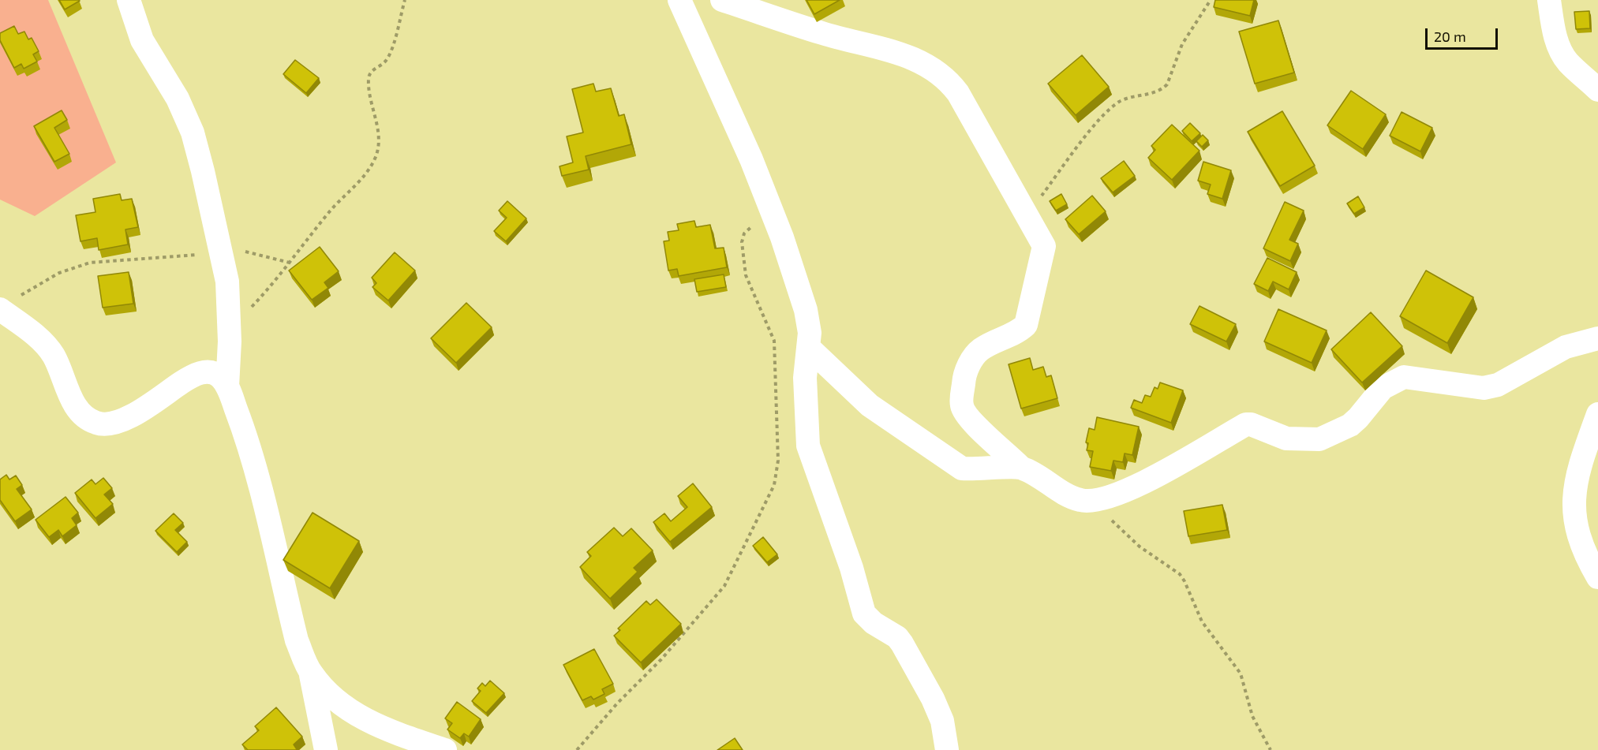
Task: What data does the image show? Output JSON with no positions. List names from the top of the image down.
{
  "scale_bar": "20 m"
}
